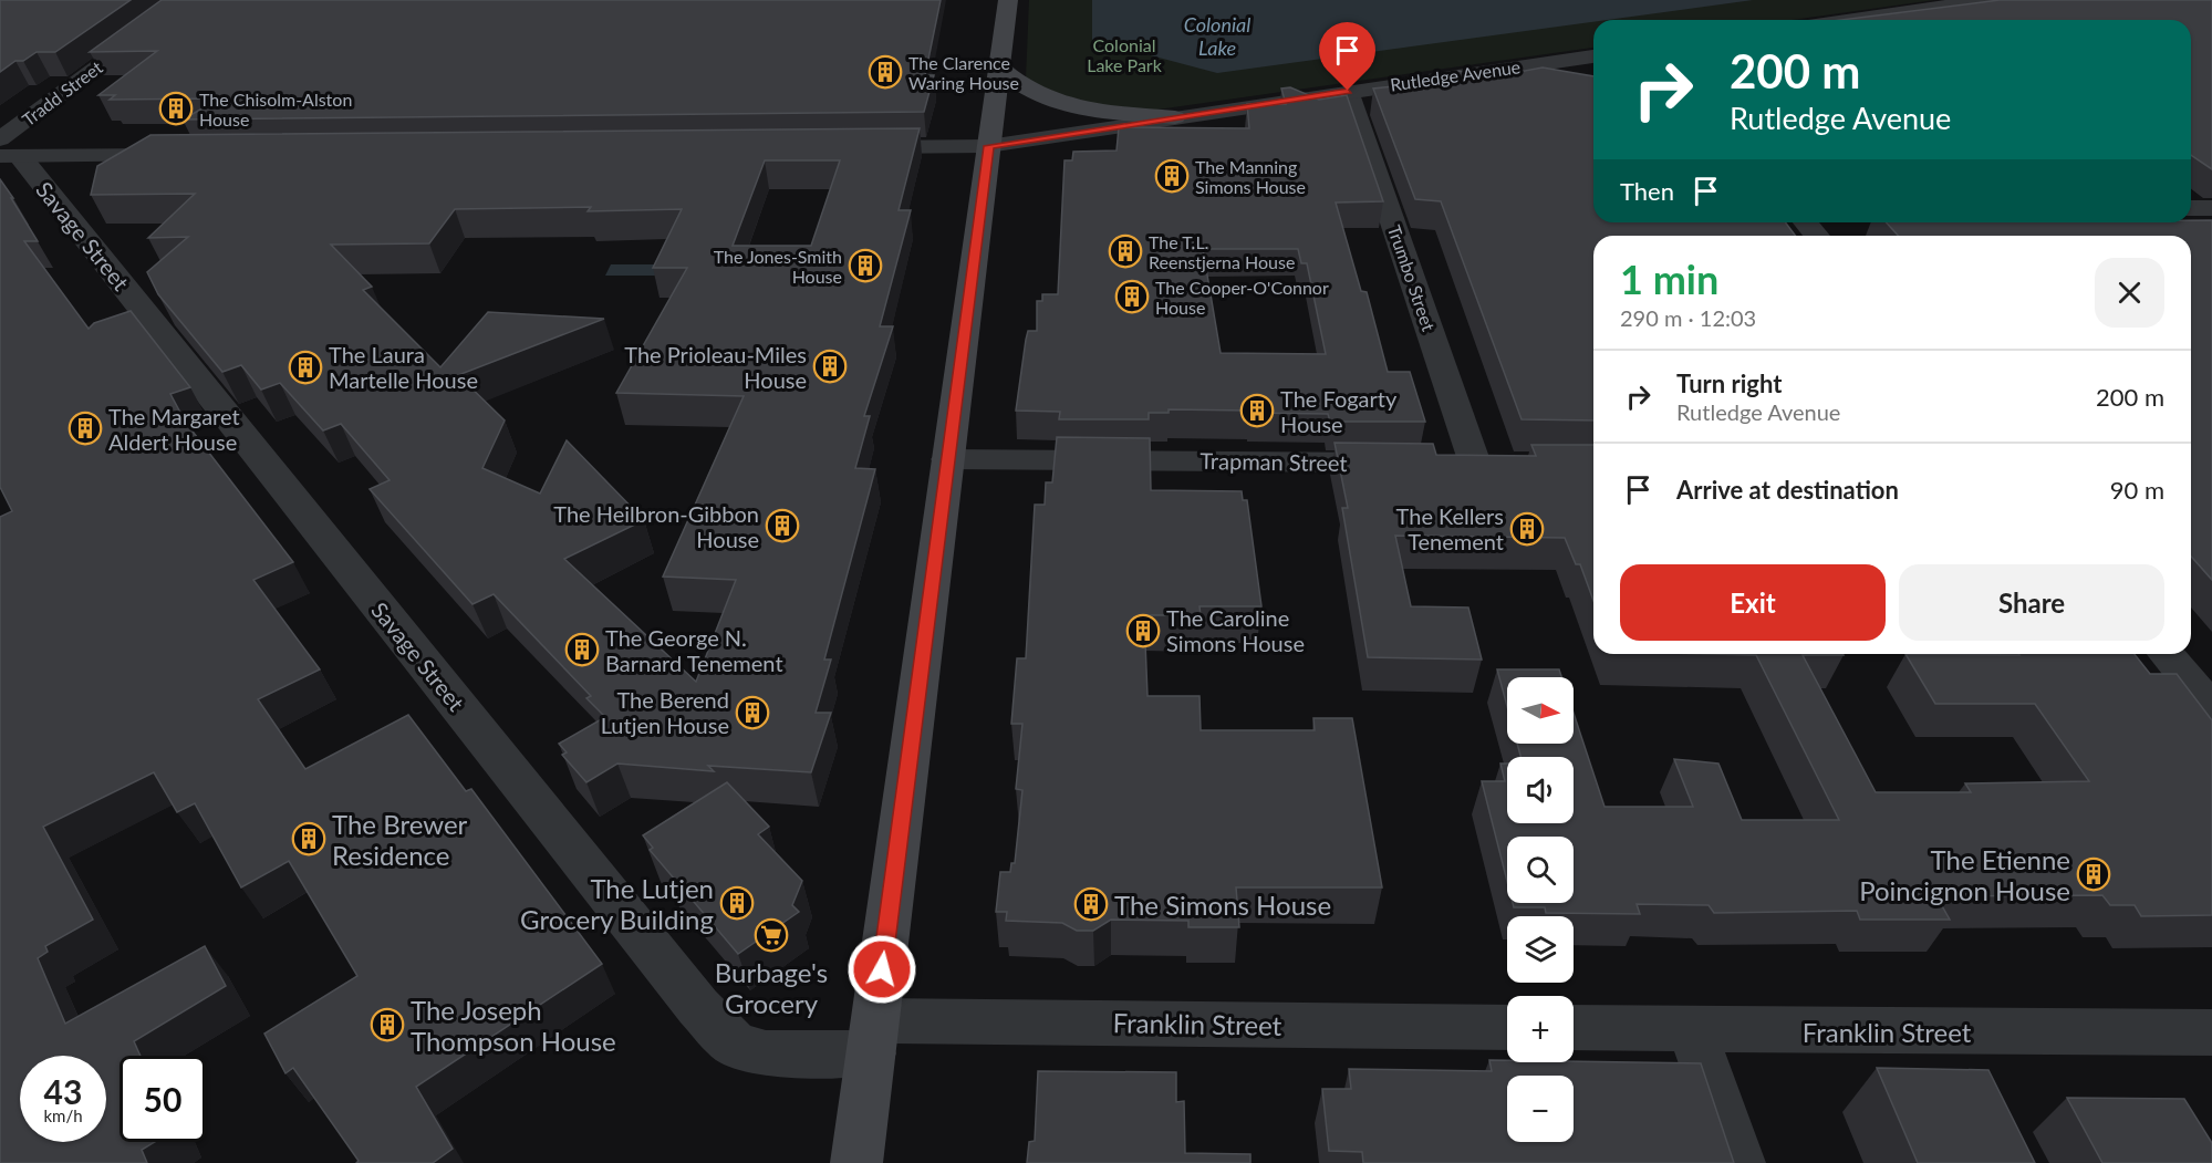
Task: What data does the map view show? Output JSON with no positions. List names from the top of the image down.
{
  "streets": {
    "street": [
      "Rutledge Avenue",
      "Tradd Street",
      "Savage Street",
      "Trumbo Street",
      "Trapman Street",
      "Franklin Street"
    ]
  },
  "crossings": [
    ["Rutledge Avenue", "Trumbo Street"],
    ["Tradd Street", "Savage Street"],
    ["Savage Street", "Franklin Street"],
    ["Trumbo Street", "Trapman Street"]
  ],
  "water": ["Colonial Lake"],
  "parks": ["Colonial Lake Park"],
  "places": {
    "building": [
      "The Clarence Waring House",
      "The Chisolm-Alston House",
      "The Manning Simons House",
      "The T.L. Reenstjerna House",
      "The Jones-Smith House",
      "The Cooper-O'Connor House",
      "The Prioleau-Miles House",
      "The Laura Martelle House",
      "The Fogarty House",
      "The Margaret Aldert House",
      "The Heilbron-Gibbon House",
      "The Kellers Tenement",
      "The Caroline Simons House",
      "The George N. Barnard Tenement",
      "The Berend Lutjen House",
      "The Brewer Residence",
      "The Etienne Poincignon House",
      "The Lutjen Grocery Building",
      "The Simons House",
      "The Joseph Thompson House"
    ],
    "supermarket": ["Burbage's Grocery"]
  },
  "north": "right",
  "page": {
    "turn": ["200 m", "Rutledge Avenue"],
    "then": "Then",
    "heading": ["1 min", "290 m · 12:03"],
    "list": [
      {
        "name": "Turn right",
        "note": "Rutledge Avenue",
        "value": "200 m"
      },
      {
        "name": "Arrive at destination",
        "value": "90 m"
      }
    ],
    "buttons": ["Exit", "Share"],
    "map_buttons": ["+", "−"],
    "speed": "43 km/h",
    "limit": "50"
  }
}
